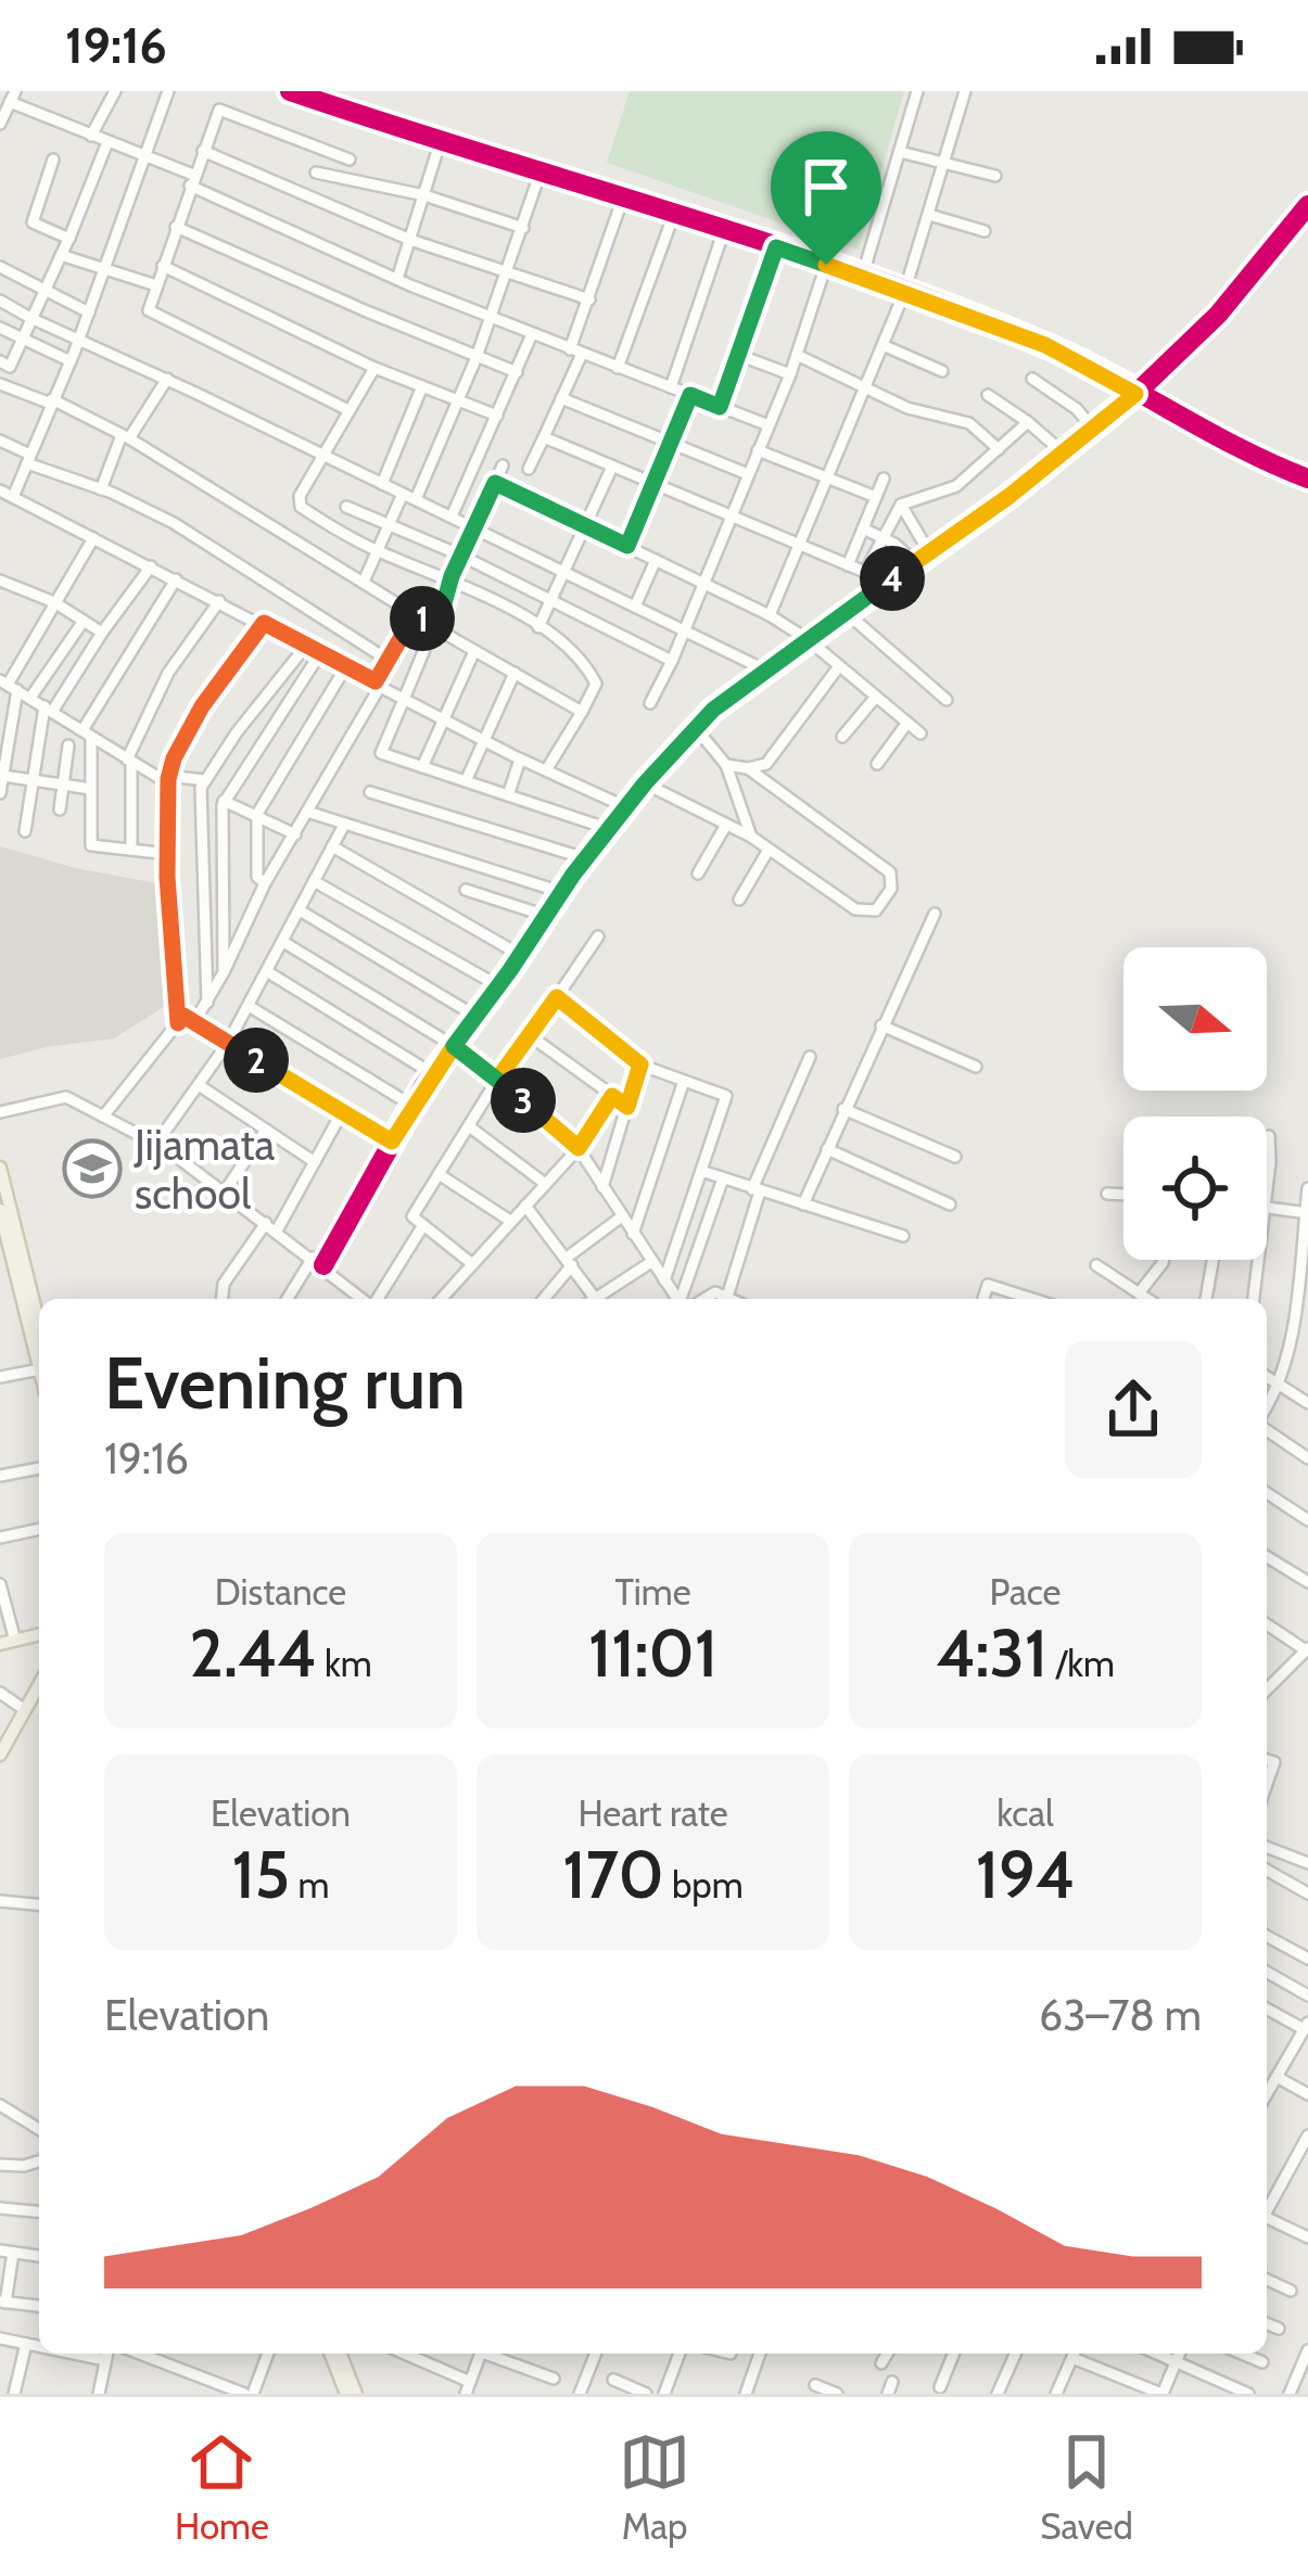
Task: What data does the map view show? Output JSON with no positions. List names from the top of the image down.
{
  "places": {
    "school or university": ["Jijamata school"]
  },
  "north": "right",
  "page": {
    "status": "19:16",
    "pins": [
      "4",
      "1",
      "2",
      "3"
    ],
    "heading": ["Evening run", "19:16"],
    "stats": [
      ["Distance", "2.44 km"],
      ["Time", "11:01"],
      ["Pace", "4:31 /km"],
      ["Elevation", "15 m"],
      ["Heart rate", "170 bpm"],
      ["kcal", "194"]
    ],
    "chart": ["Elevation", "63–78 m"],
    "tabs": ["Home", "Map", "Saved"]
  }
}
